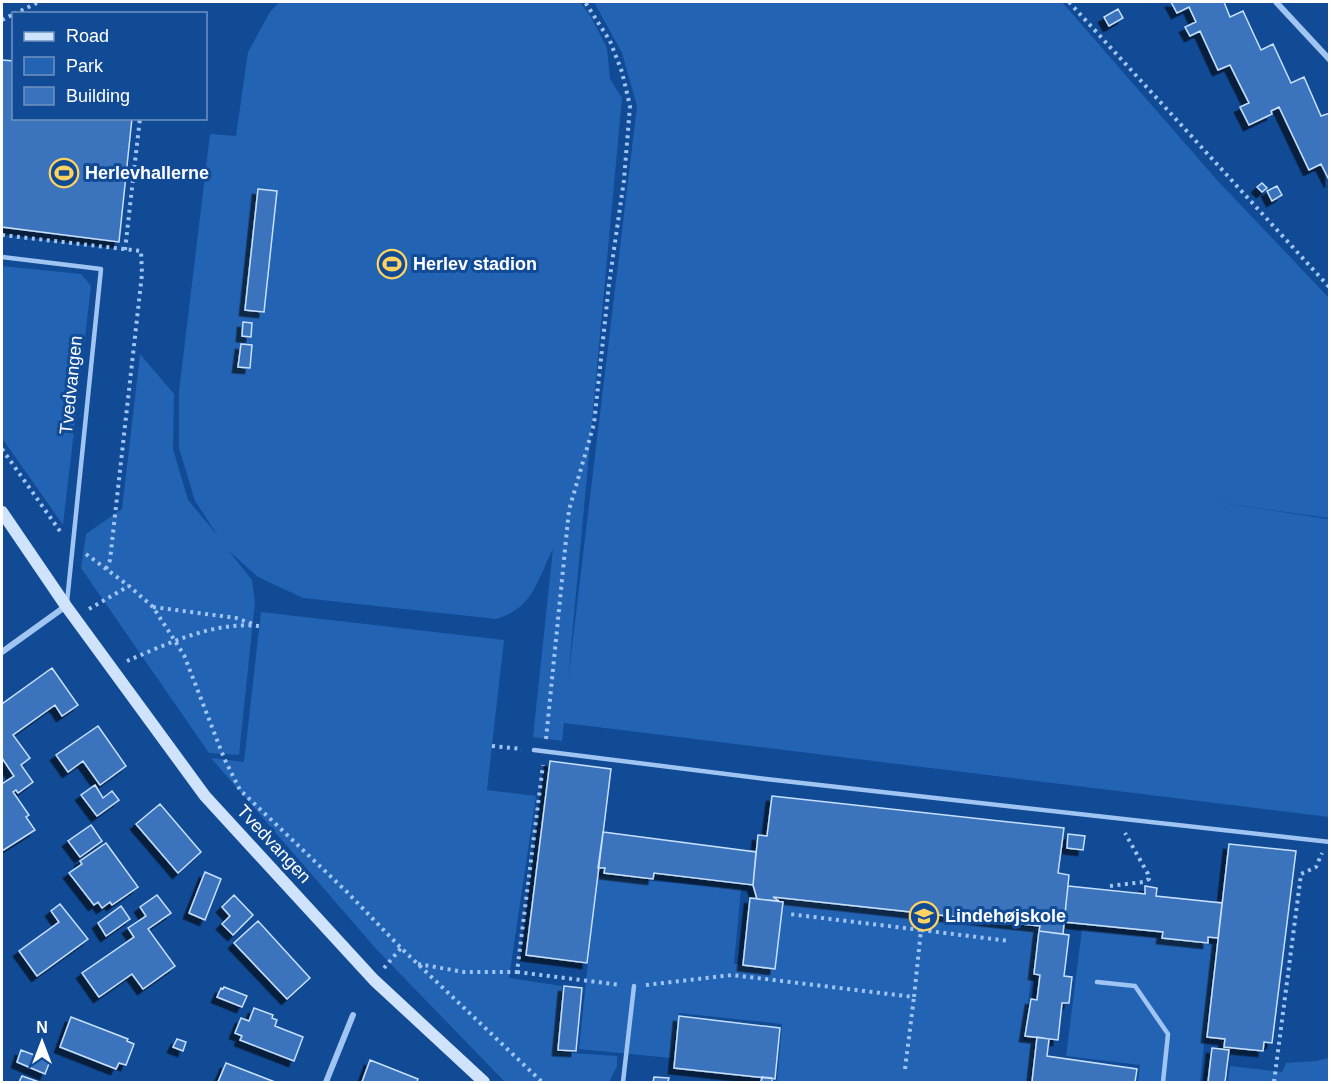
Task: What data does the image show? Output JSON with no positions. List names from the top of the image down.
{
  "streets": {
    "street": ["Tvedvangen"]
  },
  "places": {
    "sports": ["Herlevhallerne", "Herlev stadion"],
    "school or university": ["Lindehøjskole"]
  },
  "legend": ["Road", "Park", "Building"],
  "north": "top"
}
